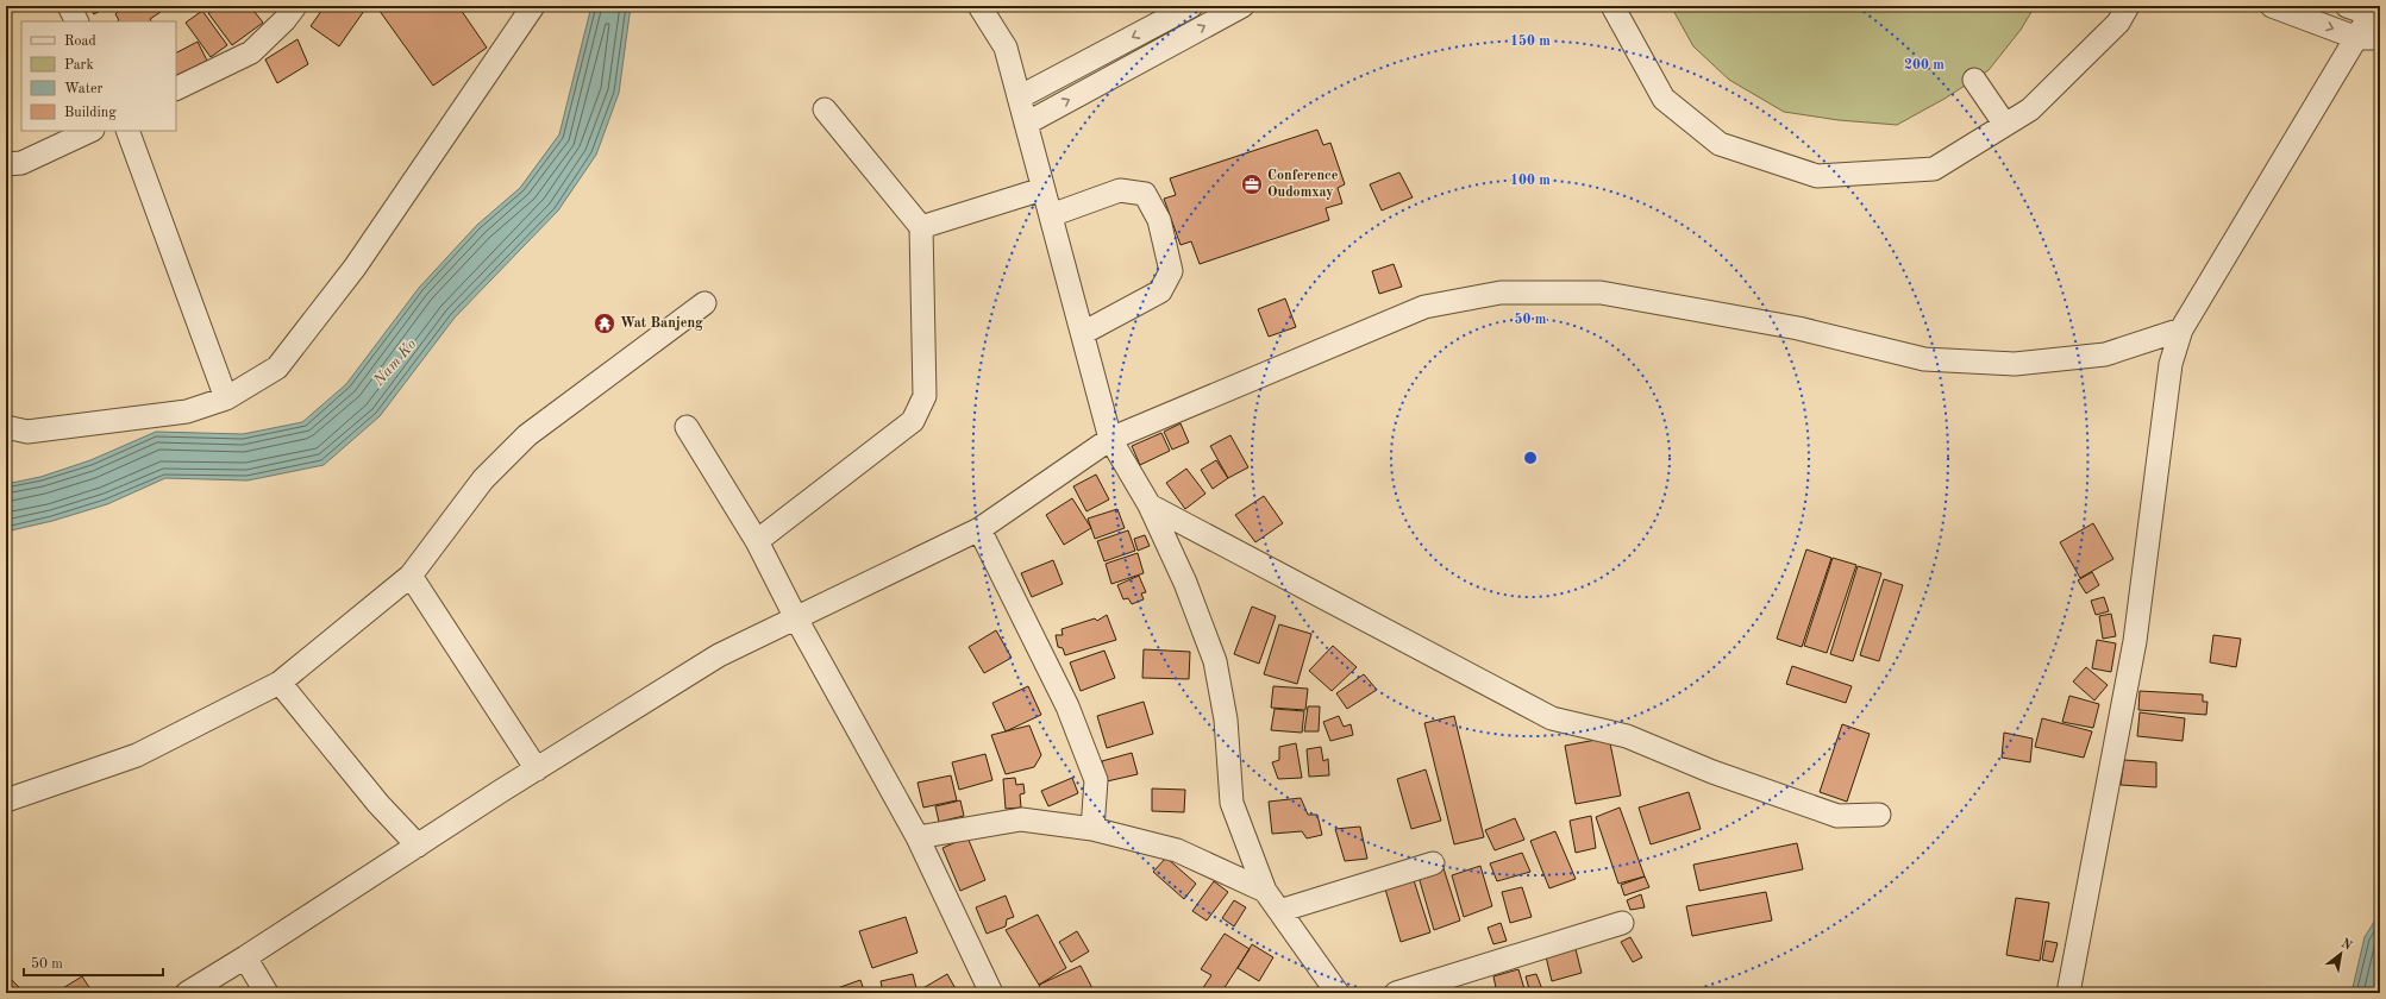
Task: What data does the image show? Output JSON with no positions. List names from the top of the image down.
{
  "water": ["Nam Ko"],
  "places": {
    "office": ["Conference Oudomxay"],
    "temple": ["Wat Banjeng"]
  },
  "legend": [
    "Road",
    "Park",
    "Water",
    "Building"
  ],
  "scale_bar": "50 m",
  "north": "top right",
  "rings": [
    "150 m",
    "200 m",
    "100 m",
    "50 m"
  ]
}
